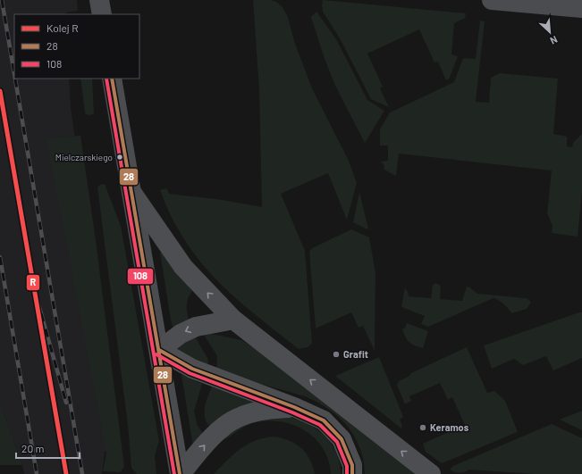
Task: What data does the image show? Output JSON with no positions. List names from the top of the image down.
{
  "places": ["Mielczarskiego", "Grafit", "Keramos"],
  "lines": ["transit line 28", "transit line 108", "rail line R"],
  "legend": ["Kolej R", "28", "108"],
  "scale_bar": "20 m",
  "north": "bottom right"
}
